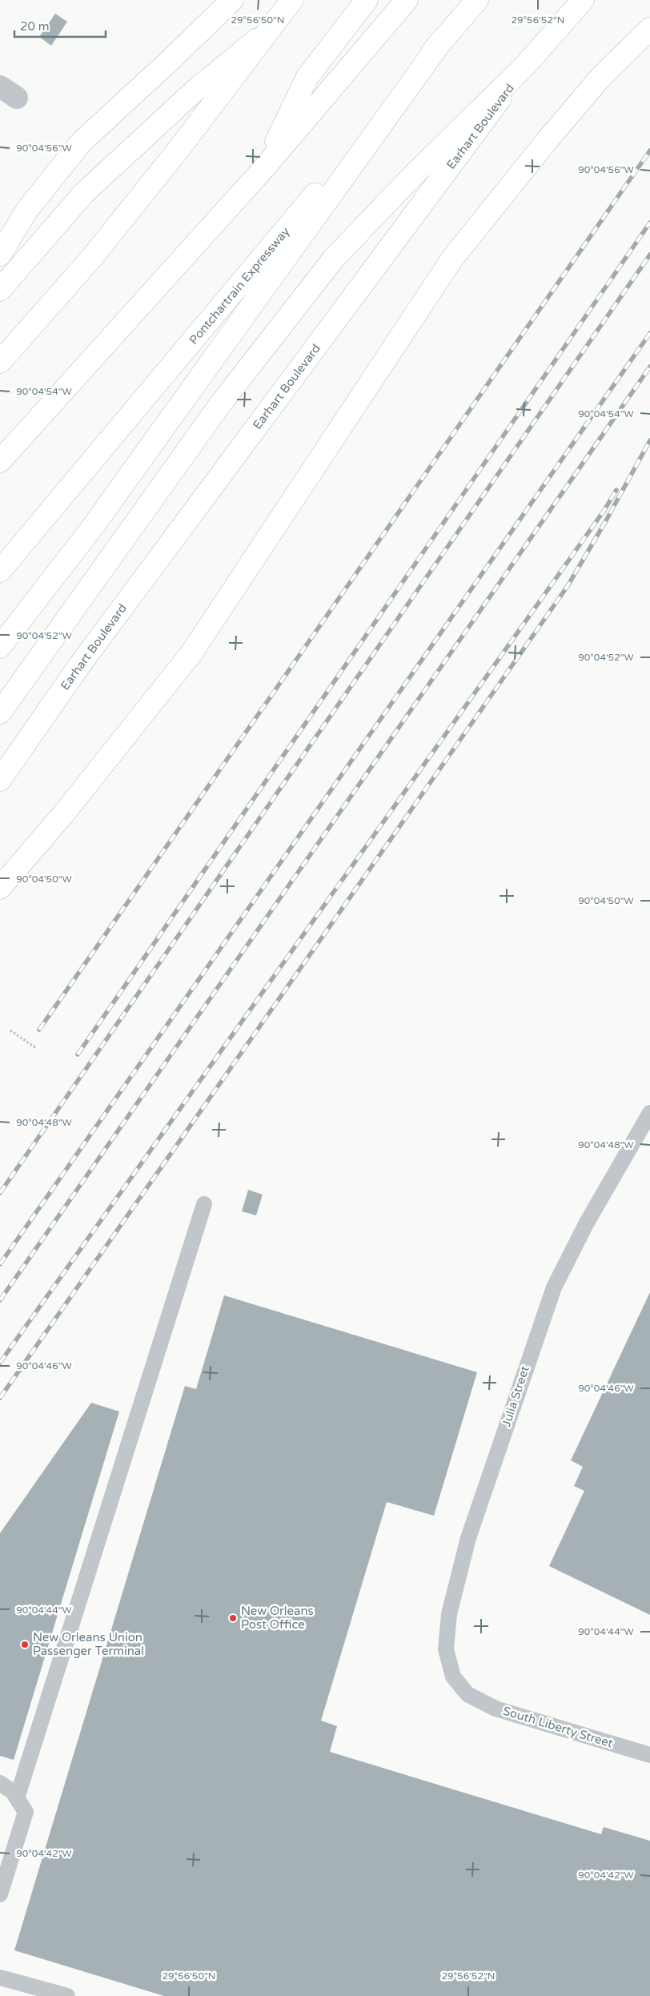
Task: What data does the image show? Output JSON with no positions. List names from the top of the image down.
{
  "streets": {
    "main road": ["Earhart Boulevard", "Pontchartrain Expressway"],
    "lane": ["Julia Street", "South Liberty Street"]
  },
  "crossings": [
    ["Julia Street", "South Liberty Street"]
  ],
  "places": ["New Orleans Post Office", "New Orleans Union Passenger Terminal"],
  "scale_bar": "20 m",
  "coordinates": [
    "29°56'50\"N",
    "29°56'52\"N",
    "90°04'56\"W",
    "90°04'54\"W",
    "90°04'52\"W",
    "90°04'50\"W",
    "90°04'48\"W",
    "90°04'46\"W",
    "90°04'44\"W",
    "90°04'42\"W"
  ]
}
